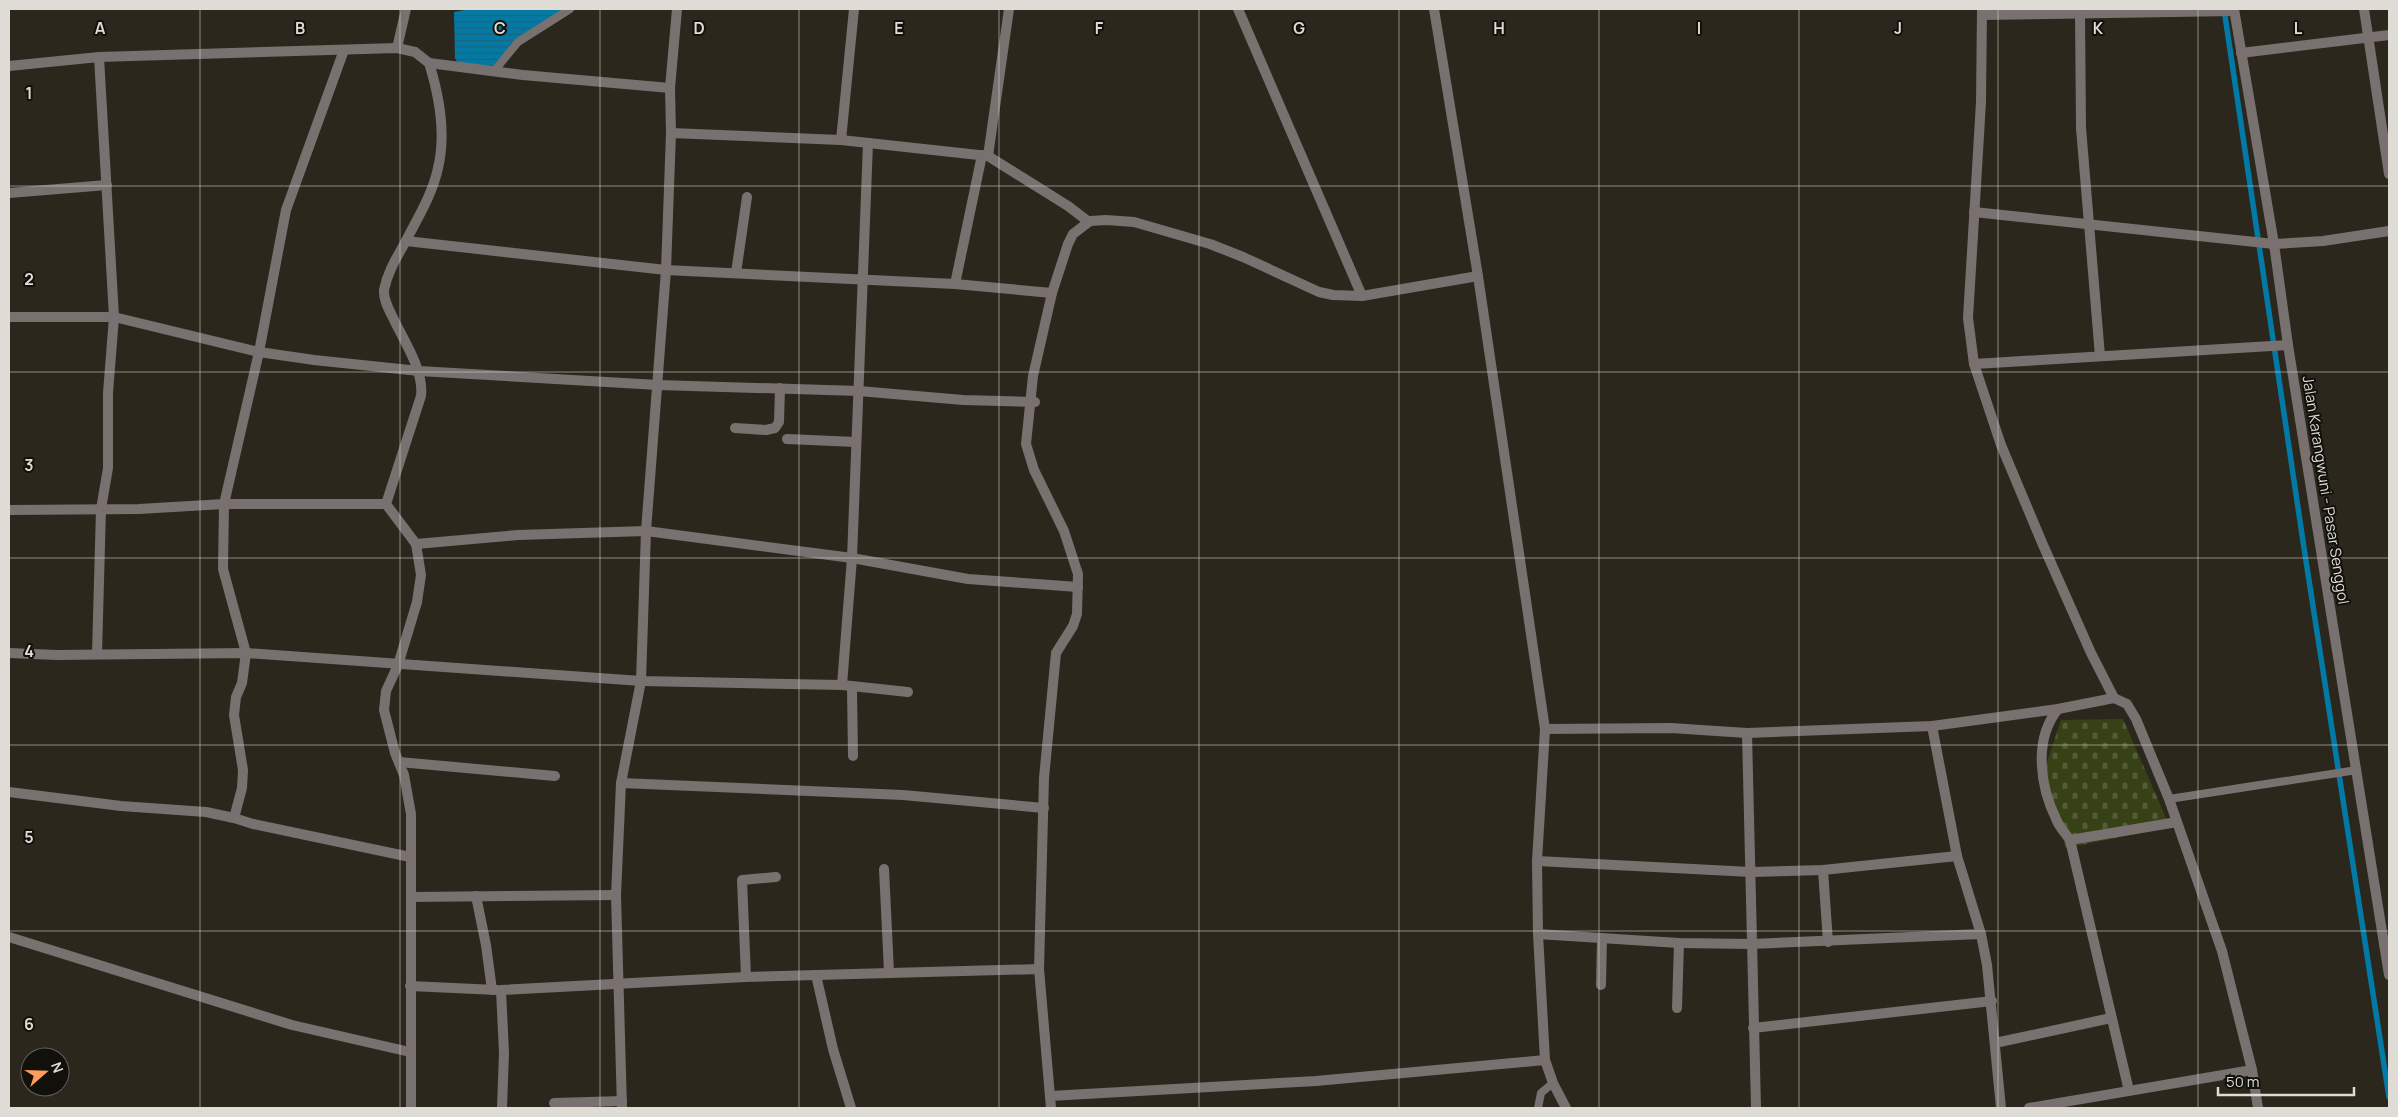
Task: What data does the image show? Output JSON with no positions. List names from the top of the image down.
{
  "streets": {
    "street": ["Jalan Karangwuni - Pasar Senggol"]
  },
  "scale_bar": "50 m",
  "north": "right",
  "grid": {
    "columns": [
      "A",
      "B",
      "C",
      "D",
      "E",
      "F",
      "G",
      "H",
      "I",
      "J",
      "K",
      "L"
    ],
    "rows": [
      "1",
      "2",
      "3",
      "4",
      "5",
      "6"
    ]
  }
}
